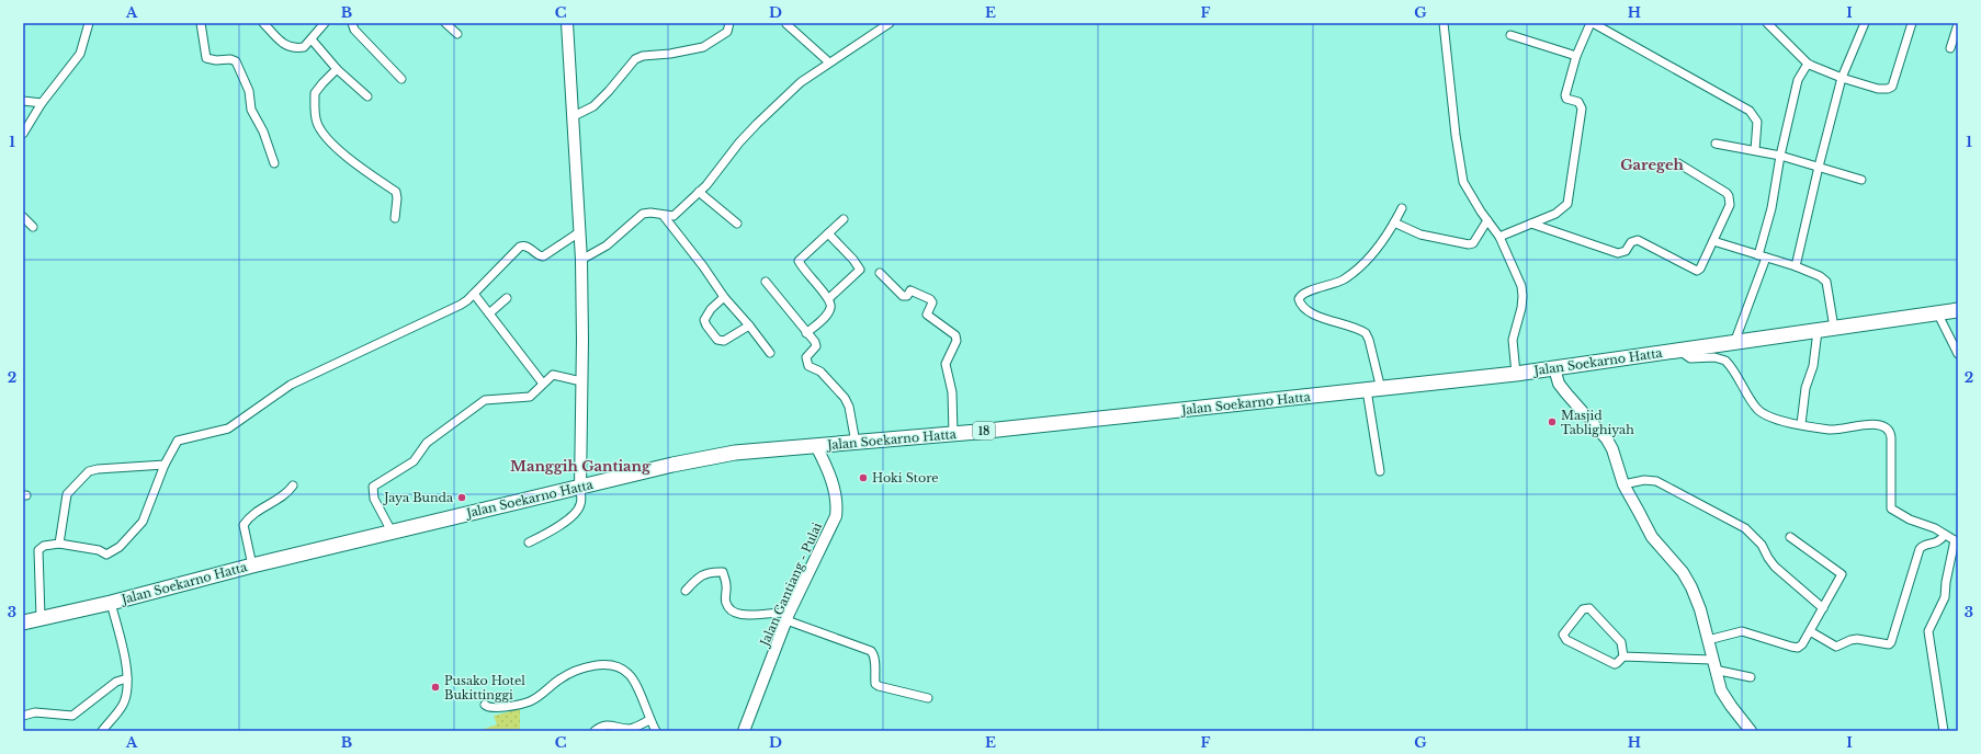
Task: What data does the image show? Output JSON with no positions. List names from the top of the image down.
{
  "streets": {
    "highway": ["Jalan Soekarno Hatta", "18"],
    "street": ["Jalan Gantiang - Pulai"]
  },
  "crossings": [
    ["Jalan Soekarno Hatta", "Jalan Gantiang - Pulai"]
  ],
  "districts": ["Garegeh", "Manggih Gantiang"],
  "places": [
    "Masjid Tablighiyah",
    "Hoki Store",
    "Jaya Bunda",
    "Pusako Hotel Bukittinggi"
  ],
  "grid": {
    "columns": [
      "A",
      "B",
      "C",
      "D",
      "E",
      "F",
      "G",
      "H",
      "I"
    ],
    "rows": ["1", "2", "3"]
  }
}
